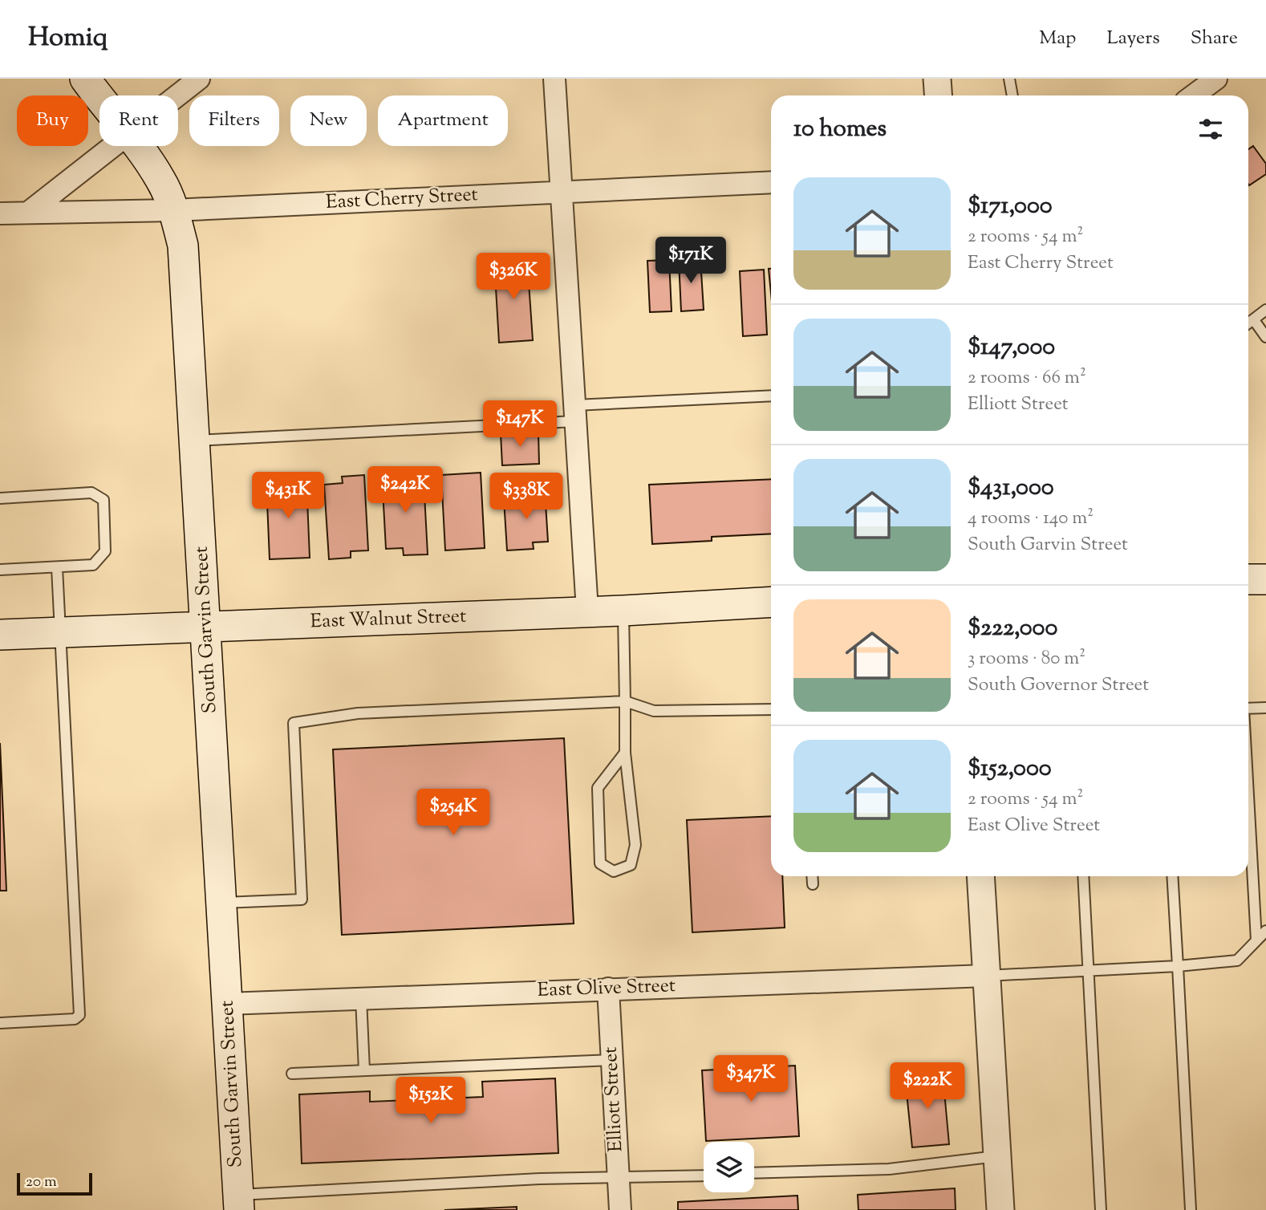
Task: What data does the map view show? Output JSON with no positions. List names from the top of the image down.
{
  "streets": {
    "main road": ["East Walnut Street", "South Garvin Street"],
    "street": ["East Cherry Street", "East Olive Street", "Elliott Street"]
  },
  "crossings": [
    ["East Cherry Street", "South Garvin Street"],
    ["East Walnut Street", "South Garvin Street"],
    ["South Garvin Street", "East Olive Street"],
    ["East Olive Street", "Elliott Street"]
  ],
  "scale_bar": "20 m",
  "page": {
    "header": "Homiq",
    "nav": ["Map", "Layers", "Share"],
    "chip": [
      "Buy",
      "Rent",
      "Filters",
      "New",
      "Apartment"
    ],
    "heading": "10 homes",
    "list": [
      {
        "name": "$171,000",
        "note": "2 rooms · 54 m² · East Cherry Street"
      },
      {
        "name": "$147,000",
        "note": "2 rooms · 66 m² · Elliott Street"
      },
      {
        "name": "$431,000",
        "note": "4 rooms · 140 m² · South Garvin Street"
      },
      {
        "name": "$222,000",
        "note": "3 rooms · 80 m² · South Governor Street"
      },
      {
        "name": "$152,000",
        "note": "2 rooms · 54 m² · East Olive Street"
      }
    ],
    "price": [
      "$171K",
      "$326K",
      "$147K",
      "$242K",
      "$431K",
      "$338K",
      "$254K",
      "$347K",
      "$222K",
      "$152K"
    ],
    "scale": "20 m"
  }
}
